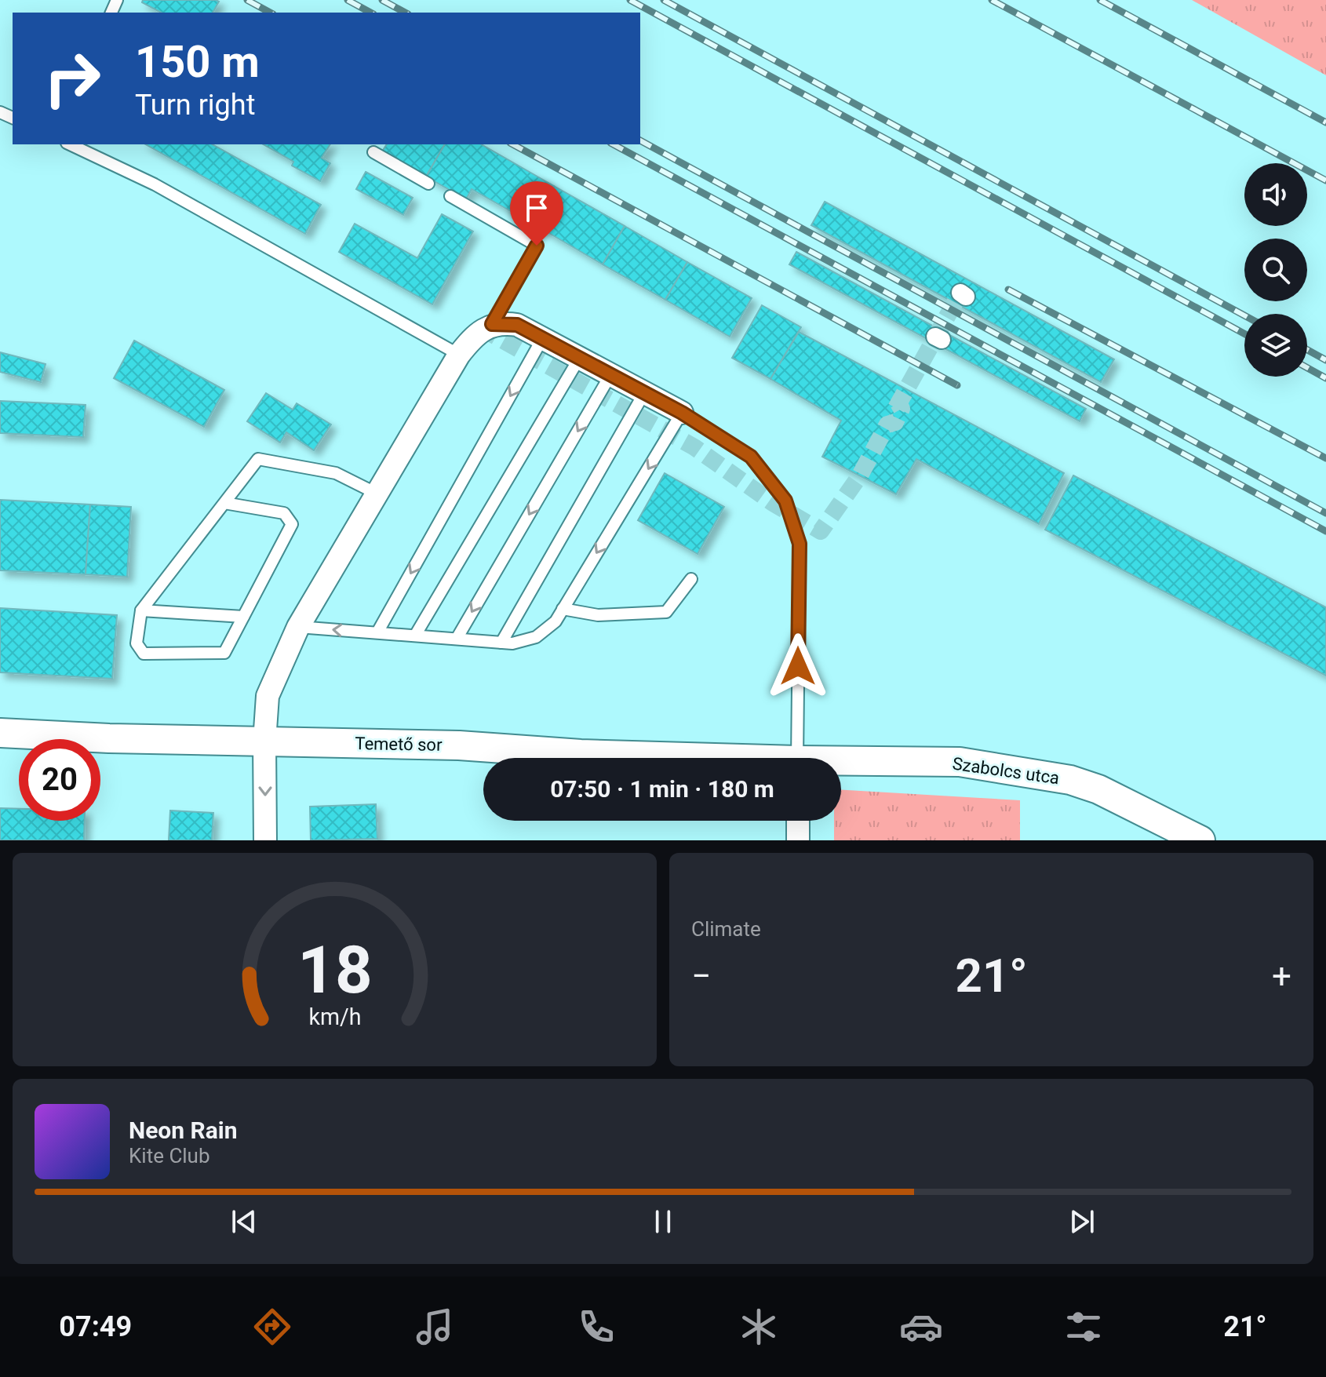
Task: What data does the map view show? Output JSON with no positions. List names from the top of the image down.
{
  "streets": {
    "street": ["Temető sor", "Szabolcs utca"]
  },
  "page": {
    "turn": ["150 m", "Turn right"],
    "limit": "20",
    "trip": "07:50 · 1 min · 180 m",
    "tile": "Climate",
    "heat": ["−", "21°", "+"],
    "song": ["Neon Rain", "Kite Club"],
    "tabs": ["07:49", "21°"],
    "gauge": ["18", "km/h"]
  }
}
